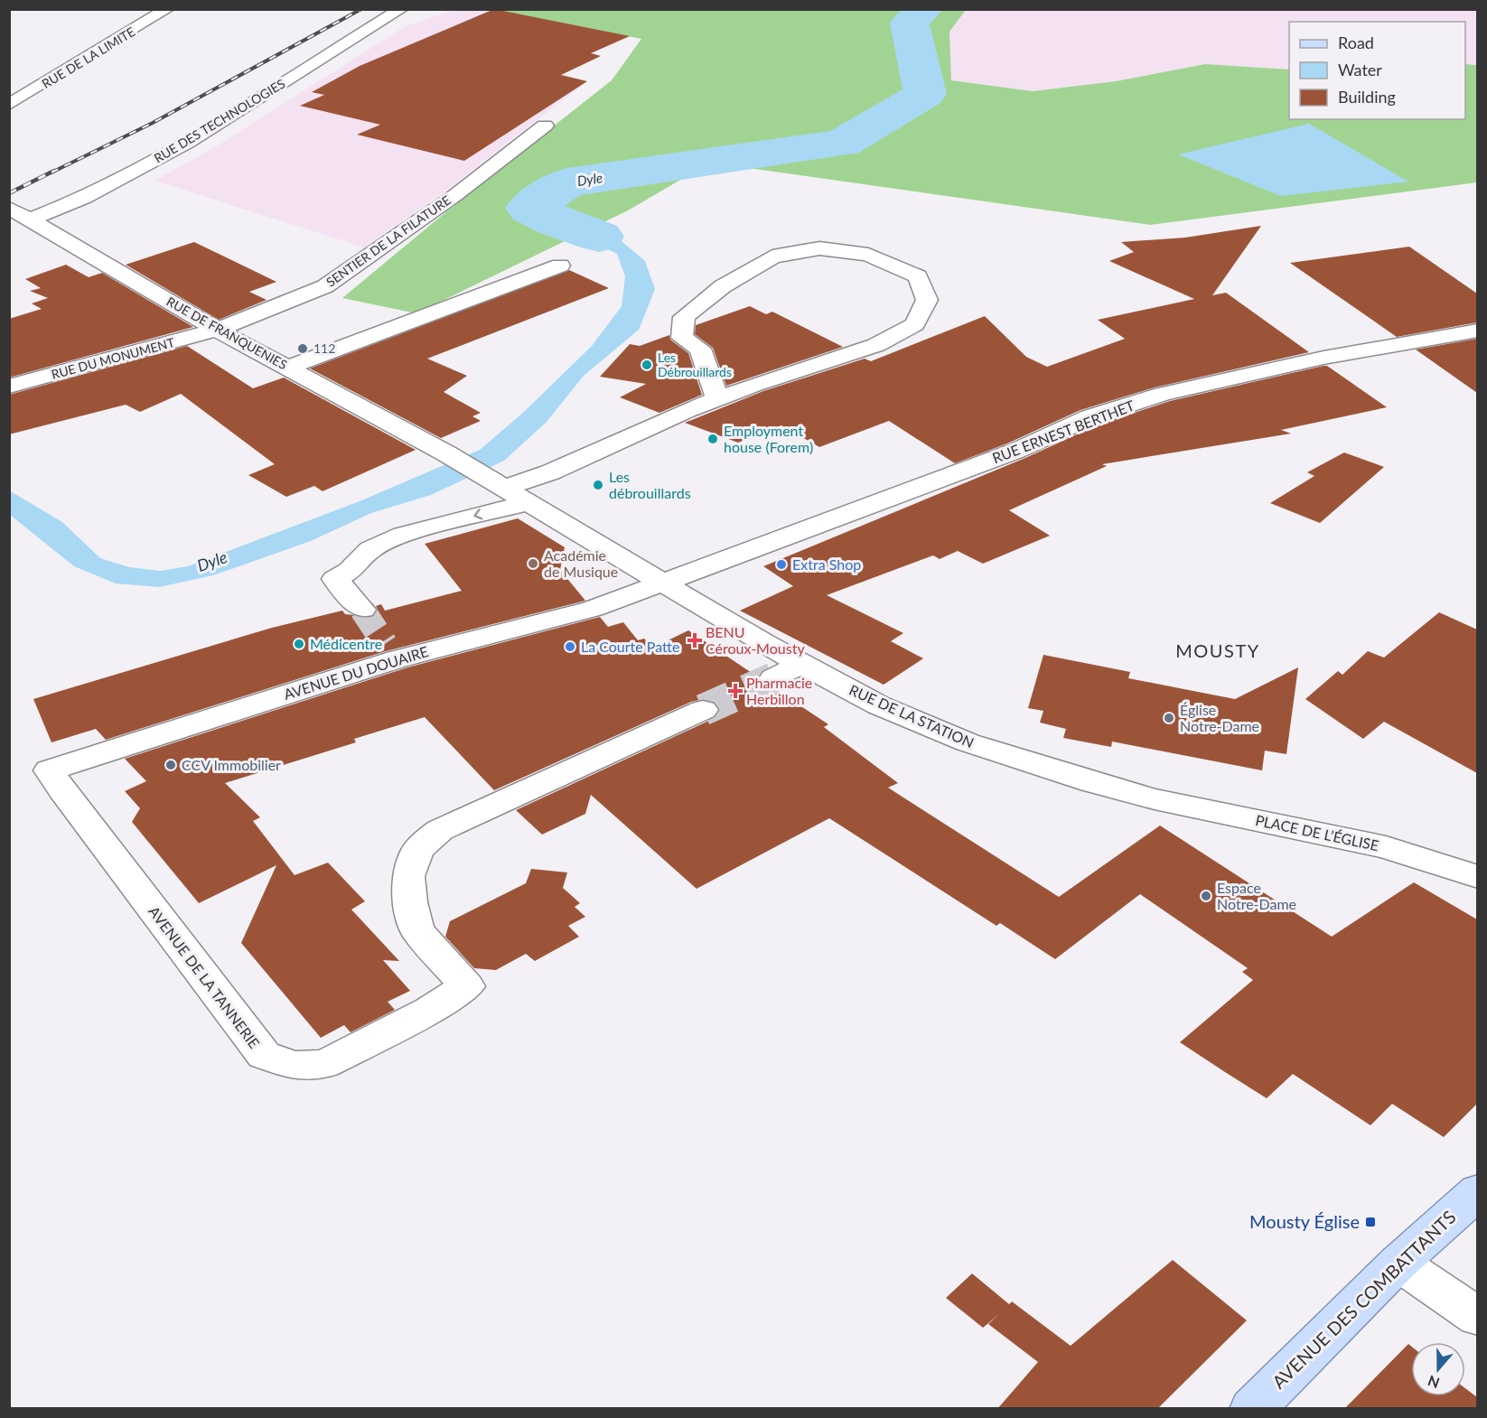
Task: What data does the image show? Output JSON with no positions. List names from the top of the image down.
{
  "streets": {
    "main road": ["AVENUE DES COMBATTANTS"],
    "street": [
      "RUE DE LA LIMITE",
      "RUE DES TECHNOLOGIES",
      "SENTIER DE LA FILATURE",
      "RUE DE FRANQUENIES",
      "RUE DU MONUMENT",
      "RUE ERNEST BERTHET",
      "AVENUE DU DOUAIRE",
      "RUE DE LA STATION",
      "PLACE DE L’ÉGLISE",
      "AVENUE DE LA TANNERIE"
    ]
  },
  "crossings": [
    ["RUE DES TECHNOLOGIES", "RUE DE FRANQUENIES"],
    ["SENTIER DE LA FILATURE", "RUE DE FRANQUENIES"],
    ["SENTIER DE LA FILATURE", "RUE DU MONUMENT"],
    ["RUE DE FRANQUENIES", "RUE DU MONUMENT"],
    ["RUE DE FRANQUENIES", "RUE DE LA STATION"],
    ["RUE ERNEST BERTHET", "AVENUE DU DOUAIRE"],
    ["RUE ERNEST BERTHET", "RUE DE LA STATION"],
    ["AVENUE DU DOUAIRE", "RUE DE LA STATION"],
    ["AVENUE DU DOUAIRE", "AVENUE DE LA TANNERIE"],
    ["RUE DE LA STATION", "PLACE DE L’ÉGLISE"]
  ],
  "districts": ["MOUSTY"],
  "water": ["Dyle"],
  "places": {
    "other": [
      "112",
      "Les Débrouillards",
      "Employment house (Forem)",
      "Les débrouillards",
      "Académie de Musique",
      "Extra Shop",
      "Médicentre",
      "La Courte Patte",
      "Église Notre-Dame",
      "CCV Immobilier",
      "Espace Notre-Dame"
    ],
    "health": ["BENU Céroux-Mousty", "Pharmacie Herbillon"],
    "transit": ["Mousty Église"]
  },
  "legend": ["Road", "Water", "Building"],
  "north": "bottom"
}
